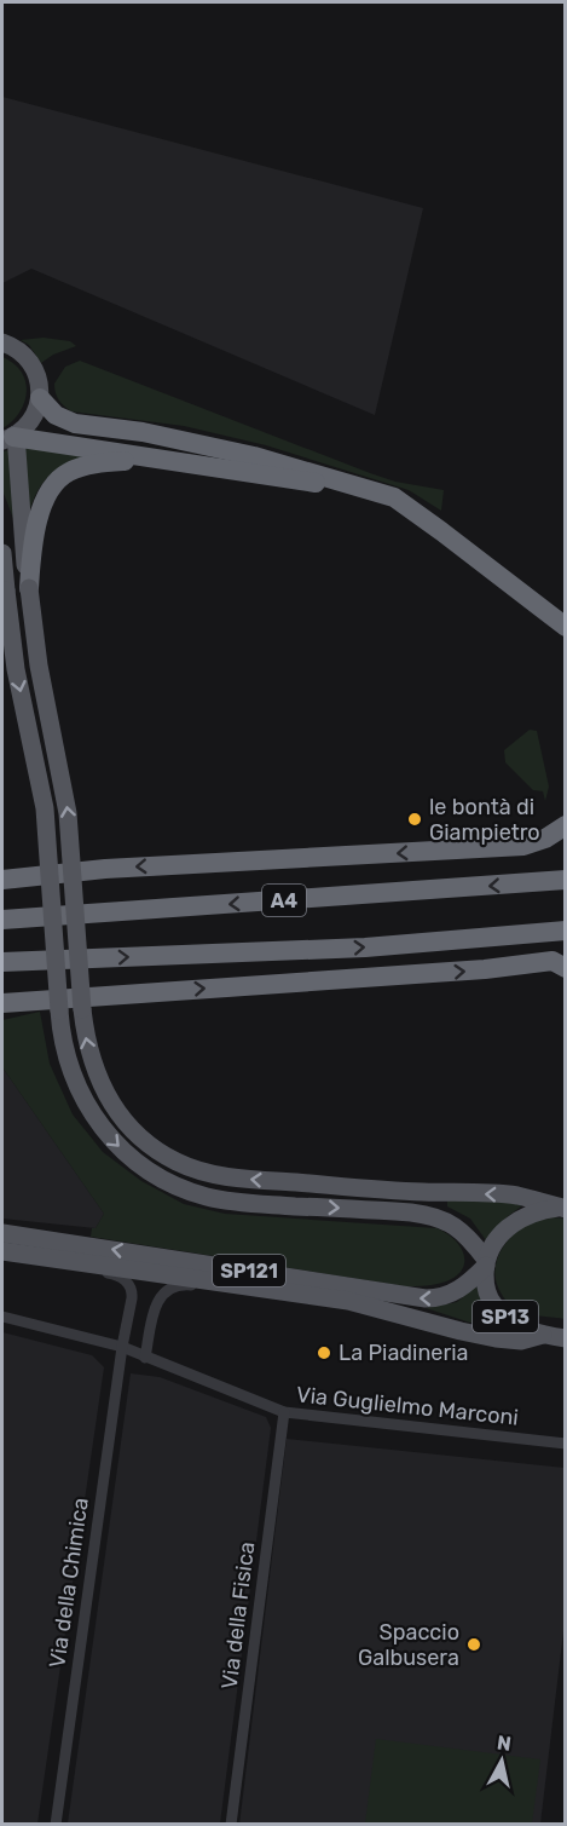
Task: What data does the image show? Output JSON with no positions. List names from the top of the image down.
{
  "streets": {
    "highway": ["A4"],
    "main road": ["SP121", "SP13"],
    "street": ["Via Guglielmo Marconi", "Via della Chimica", "Via della Fisica"]
  },
  "crossings": [
    ["SP121", "SP13"],
    ["Via Guglielmo Marconi", "Via della Chimica"],
    ["Via Guglielmo Marconi", "Via della Fisica"]
  ],
  "places": ["le bontà di Giampietro", "La Piadineria", "Spaccio Galbusera"],
  "north": "top"
}
